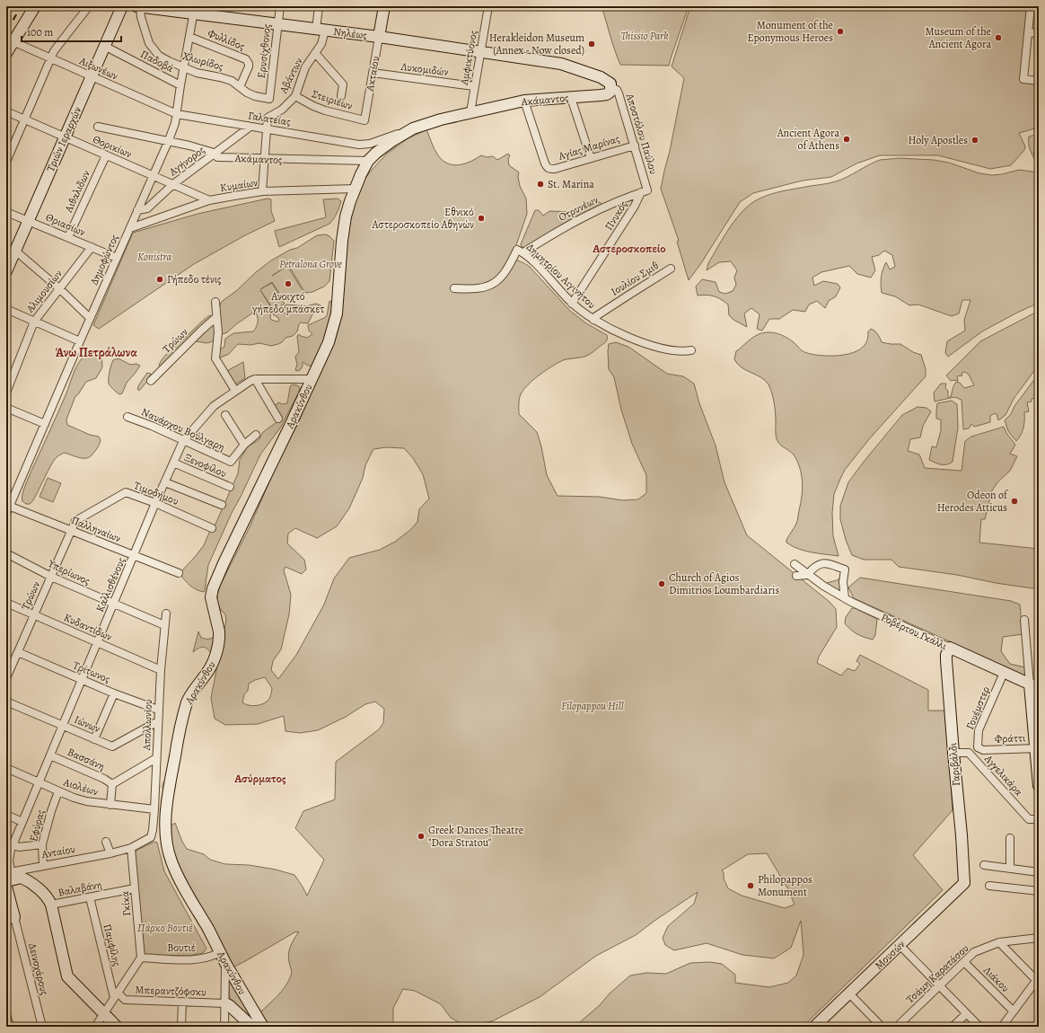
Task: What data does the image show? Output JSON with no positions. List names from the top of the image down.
{
  "streets": {
    "street": [
      "Νηλέως",
      "Φυλλίδος",
      "Ερυσίχθονος",
      "Αμφικτύονος",
      "Παδοβά",
      "Χλωρίδος",
      "Αιξωνέων",
      "Λυκομιδών",
      "Ακταίου",
      "Αβάντων",
      "Στειριέων",
      "Ακάμαντος",
      "Γαλατείας",
      "Αποστόλου Παύλου",
      "Τριών Ιεραρχών",
      "Θορικίων",
      "Αγίας Μαρίνας",
      "Αγήνορος",
      "Κυμαίων",
      "Αιθαλιδων",
      "Οτρυνέων",
      "Πνυκός",
      "Θριασίων",
      "Δημοφώντος",
      "Δημητρίου Αιγινήτου",
      "Ιουλίου Σμιθ",
      "Αλιμουσίων",
      "Τρώων",
      "Αρακύνθου",
      "Ναυάρχου Βούλγαρη",
      "Ξενοφίλου",
      "Τιμοδήμου",
      "Παλληναίων",
      "Υπερίωνος",
      "Καλλισθένους",
      "Κυδαντίδων",
      "Ροβέρτου Γκάλλι",
      "Τρίτωνος",
      "Γουέμστερ",
      "Ιώνων",
      "Απολλωνίου",
      "Φράττι",
      "Βασσάνη",
      "Γαριβάλδι",
      "Αγγελικάρα",
      "Αιολέων",
      "Εφύρας",
      "Ανταίου",
      "Βαλαβάνη",
      "Γκίκα",
      "Παμφίλης",
      "Βουτιέ",
      "Μουσών",
      "Δεινοχάρους",
      "Τσάμη Καρατάσου",
      "Λιάκου",
      "Μπεραντζόφσκυ"
    ]
  },
  "crossings": [
    ["Νηλέως", "Ερυσίχθονος"],
    ["Νηλέως", "Αμφικτύονος"],
    ["Νηλέως", "Χλωρίδος"],
    ["Νηλέως", "Ακταίου"],
    ["Νηλέως", "Αβάντων"],
    ["Νηλέως", "Ακάμαντος"],
    ["Νηλέως", "Αποστόλου Παύλου"],
    ["Νηλέως", "Δημοφώντος"],
    ["Φυλλίδος", "Χλωρίδος"],
    ["Φυλλίδος", "Δημοφώντος"],
    ["Ερυσίχθονος", "Χλωρίδος"],
    ["Αμφικτύονος", "Λυκομιδών"],
    ["Αμφικτύονος", "Ακάμαντος"],
    ["Παδοβά", "Τριών Ιεραρχών"],
    ["Παδοβά", "Δημοφώντος"],
    ["Χλωρίδος", "Δημοφώντος"],
    ["Αιξωνέων", "Γαλατείας"],
    ["Αιξωνέων", "Τριών Ιεραρχών"],
    ["Αιξωνέων", "Δημοφώντος"],
    ["Λυκομιδών", "Ακταίου"],
    ["Ακταίου", "Στειριέων"],
    ["Αβάντων", "Στειριέων"],
    ["Αβάντων", "Γαλατείας"],
    ["Ακάμαντος", "Γαλατείας"],
    ["Ακάμαντος", "Αποστόλου Παύλου"],
    ["Ακάμαντος", "Αγίας Μαρίνας"],
    ["Ακάμαντος", "Αγήνορος"],
    ["Ακάμαντος", "Δημοφώντος"],
    ["Ακάμαντος", "Αρακύνθου"],
    ["Γαλατείας", "Αγήνορος"],
    ["Γαλατείας", "Δημοφώντος"],
    ["Αποστόλου Παύλου", "Αγίας Μαρίνας"],
    ["Αποστόλου Παύλου", "Οτρυνέων"],
    ["Αποστόλου Παύλου", "Πνυκός"],
    ["Τριών Ιεραρχών", "Θορικίων"],
    ["Τριών Ιεραρχών", "Θριασίων"],
    ["Θορικίων", "Αγήνορος"],
    ["Θορικίων", "Κυμαίων"],
    ["Θορικίων", "Αιθαλιδων"],
    ["Θορικίων", "Δημοφώντος"],
    ["Αγήνορος", "Δημοφώντος"],
    ["Κυμαίων", "Δημοφώντος"],
    ["Κυμαίων", "Αρακύνθου"],
    ["Αιθαλιδων", "Θριασίων"],
    ["Οτρυνέων", "Πνυκός"],
    ["Οτρυνέων", "Δημητρίου Αιγινήτου"],
    ["Πνυκός", "Δημητρίου Αιγινήτου"],
    ["Θριασίων", "Δημοφώντος"],
    ["Θριασίων", "Αλιμουσίων"],
    ["Δημοφώντος", "Παλληναίων"],
    ["Δημητρίου Αιγινήτου", "Ιουλίου Σμιθ"],
    ["Τρώων", "Τιμοδήμου"],
    ["Τρώων", "Παλληναίων"],
    ["Τρώων", "Υπερίωνος"],
    ["Τρώων", "Κυδαντίδων"],
    ["Τρώων", "Τρίτωνος"],
    ["Αρακύνθου", "Βουτιέ"],
    ["Ναυάρχου Βούλγαρη", "Καλλισθένους"],
    ["Ξενοφίλου", "Καλλισθένους"],
    ["Τιμοδήμου", "Καλλισθένους"],
    ["Παλληναίων", "Καλλισθένους"],
    ["Υπερίωνος", "Καλλισθένους"],
    ["Υπερίωνος", "Απολλωνίου"],
    ["Καλλισθένους", "Κυδαντίδων"],
    ["Καλλισθένους", "Τρίτωνος"],
    ["Καλλισθένους", "Ιώνων"],
    ["Καλλισθένους", "Βασσάνη"],
    ["Καλλισθένους", "Αιολέων"],
    ["Καλλισθένους", "Ανταίου"],
    ["Κυδαντίδων", "Απολλωνίου"],
    ["Ροβέρτου Γκάλλι", "Γουέμστερ"],
    ["Ροβέρτου Γκάλλι", "Γαριβάλδι"],
    ["Τρίτωνος", "Απολλωνίου"],
    ["Γουέμστερ", "Φράττι"],
    ["Ιώνων", "Απολλωνίου"],
    ["Απολλωνίου", "Αιολέων"],
    ["Απολλωνίου", "Ανταίου"],
    ["Γαριβάλδι", "Αγγελικάρα"],
    ["Γαριβάλδι", "Μουσών"],
    ["Αιολέων", "Εφύρας"],
    ["Εφύρας", "Ανταίου"],
    ["Ανταίου", "Γκίκα"],
    ["Βαλαβάνη", "Γκίκα"],
    ["Βαλαβάνη", "Παμφίλης"],
    ["Γκίκα", "Βουτιέ"],
    ["Παμφίλης", "Μπεραντζόφσκυ"],
    ["Τσάμη Καρατάσου", "Λιάκου"]
  ],
  "districts": ["Αστεροσκοπείο", "Άνω Πετράλωνα", "Ασύρματος"],
  "parks": [
    "Thissio Park",
    "Konistra",
    "Petralona Grove",
    "Filopappou Hill",
    "Πάρκο Βουτιέ"
  ],
  "places": [
    "Monument of the Eponymous Heroes",
    "Museum of the Ancient Agora",
    "Herakleidon Museum (Annex - Now closed)",
    "Ancient Agora of Athens",
    "Holy Apostles",
    "St. Marina",
    "Εθνικό Αστεροσκοπείο Αθηνών",
    "Γήπεδο τένις",
    "Ανοιχτό γήπεδο μπάσκετ",
    "Odeon of Herodes Atticus",
    "Church of Agios Dimitrios Loumbardiaris",
    "Greek Dances Theatre \"Dora Stratou\"",
    "Philopappos Monument"
  ],
  "scale_bar": "100 m"
}
